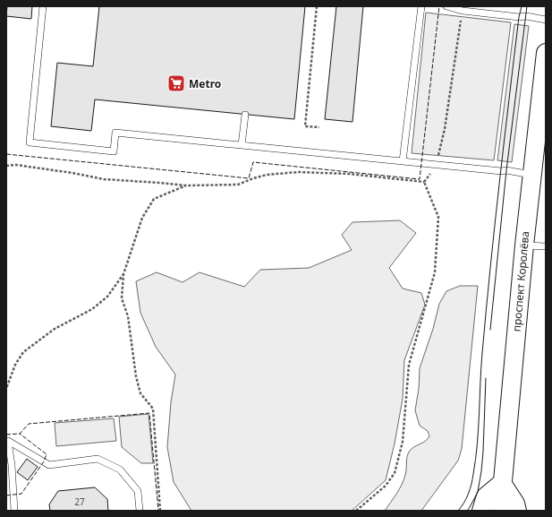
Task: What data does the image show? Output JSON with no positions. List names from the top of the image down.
{
  "streets": {
    "main road": ["проспект Королёва"]
  },
  "places": {
    "supermarket": ["Metro"]
  },
  "house_numbers": ["27"]
}
